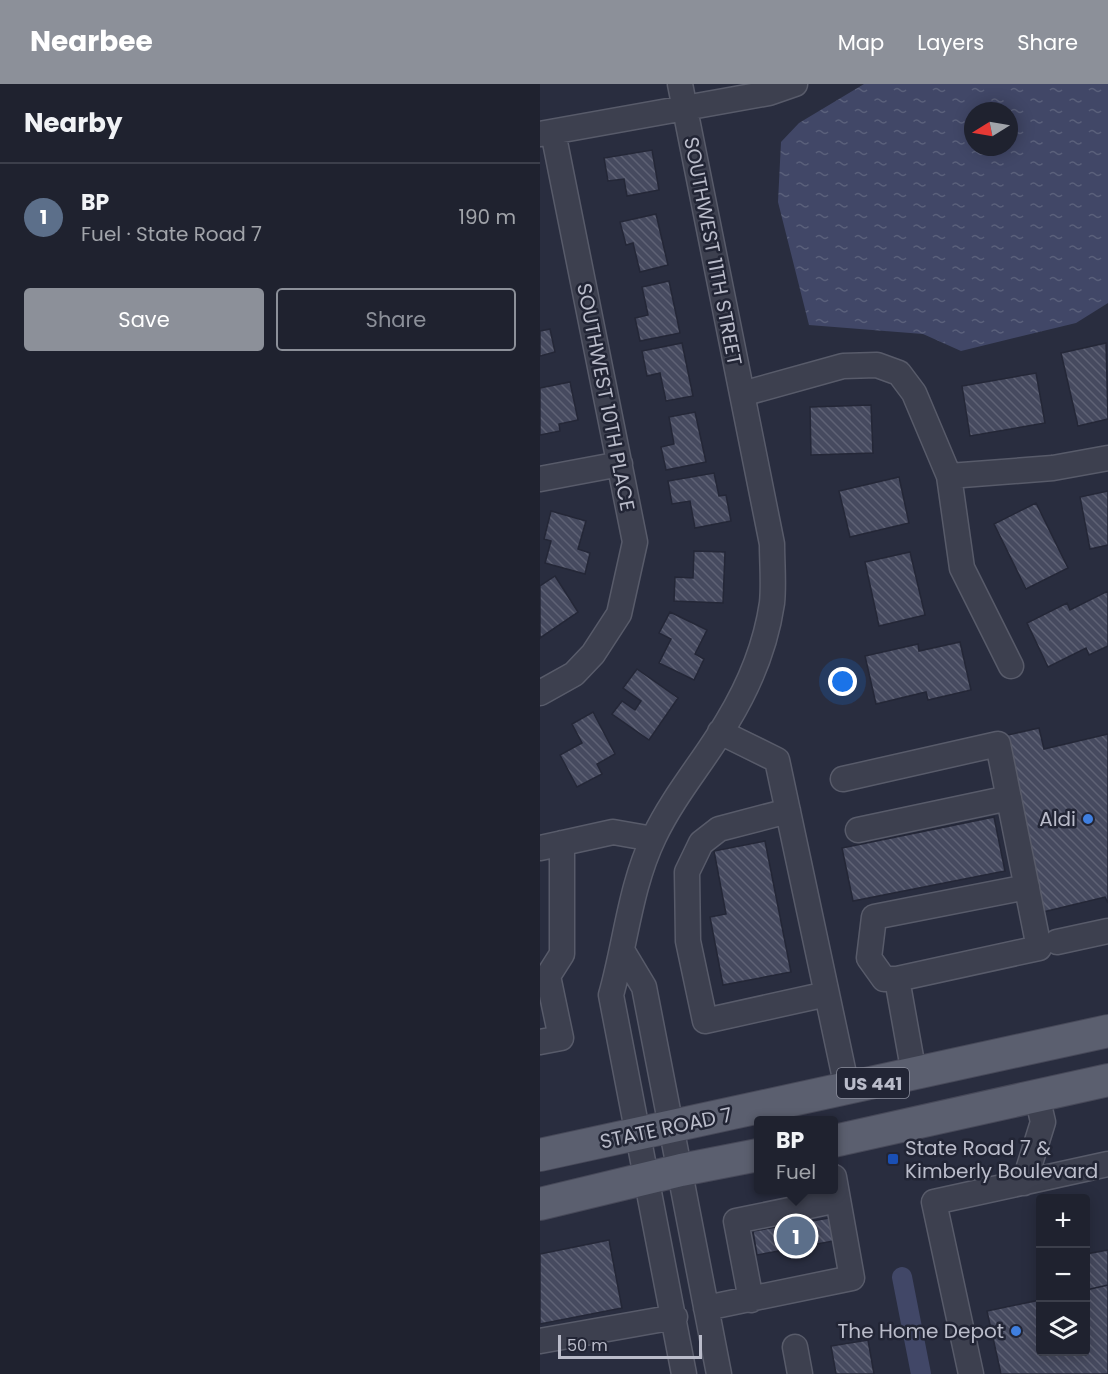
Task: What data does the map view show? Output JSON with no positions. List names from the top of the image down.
{
  "streets": {
    "main road": ["US 441", "STATE ROAD 7"],
    "street": ["SOUTHWEST 11TH STREET", "SOUTHWEST 10TH PLACE"]
  },
  "crossings": [
    ["SOUTHWEST 11TH STREET", "STATE ROAD 7"]
  ],
  "places": {
    "other": ["Aldi", "The Home Depot"],
    "transit": ["State Road 7 & Kimberly Boulevard"]
  },
  "scale_bar": "50 m",
  "north": "left",
  "page": {
    "header": "Nearbee",
    "nav": ["Map", "Layers", "Share"],
    "heading": "Nearby",
    "list": [
      {
        "mark": "1",
        "name": "BP",
        "note": "Fuel · State Road 7",
        "value": "190 m"
      }
    ],
    "buttons": ["Save", "Share"],
    "popup": ["BP", "Fuel"],
    "map_buttons": ["+", "−"],
    "pins": "1",
    "scale": "50 m"
  }
}
